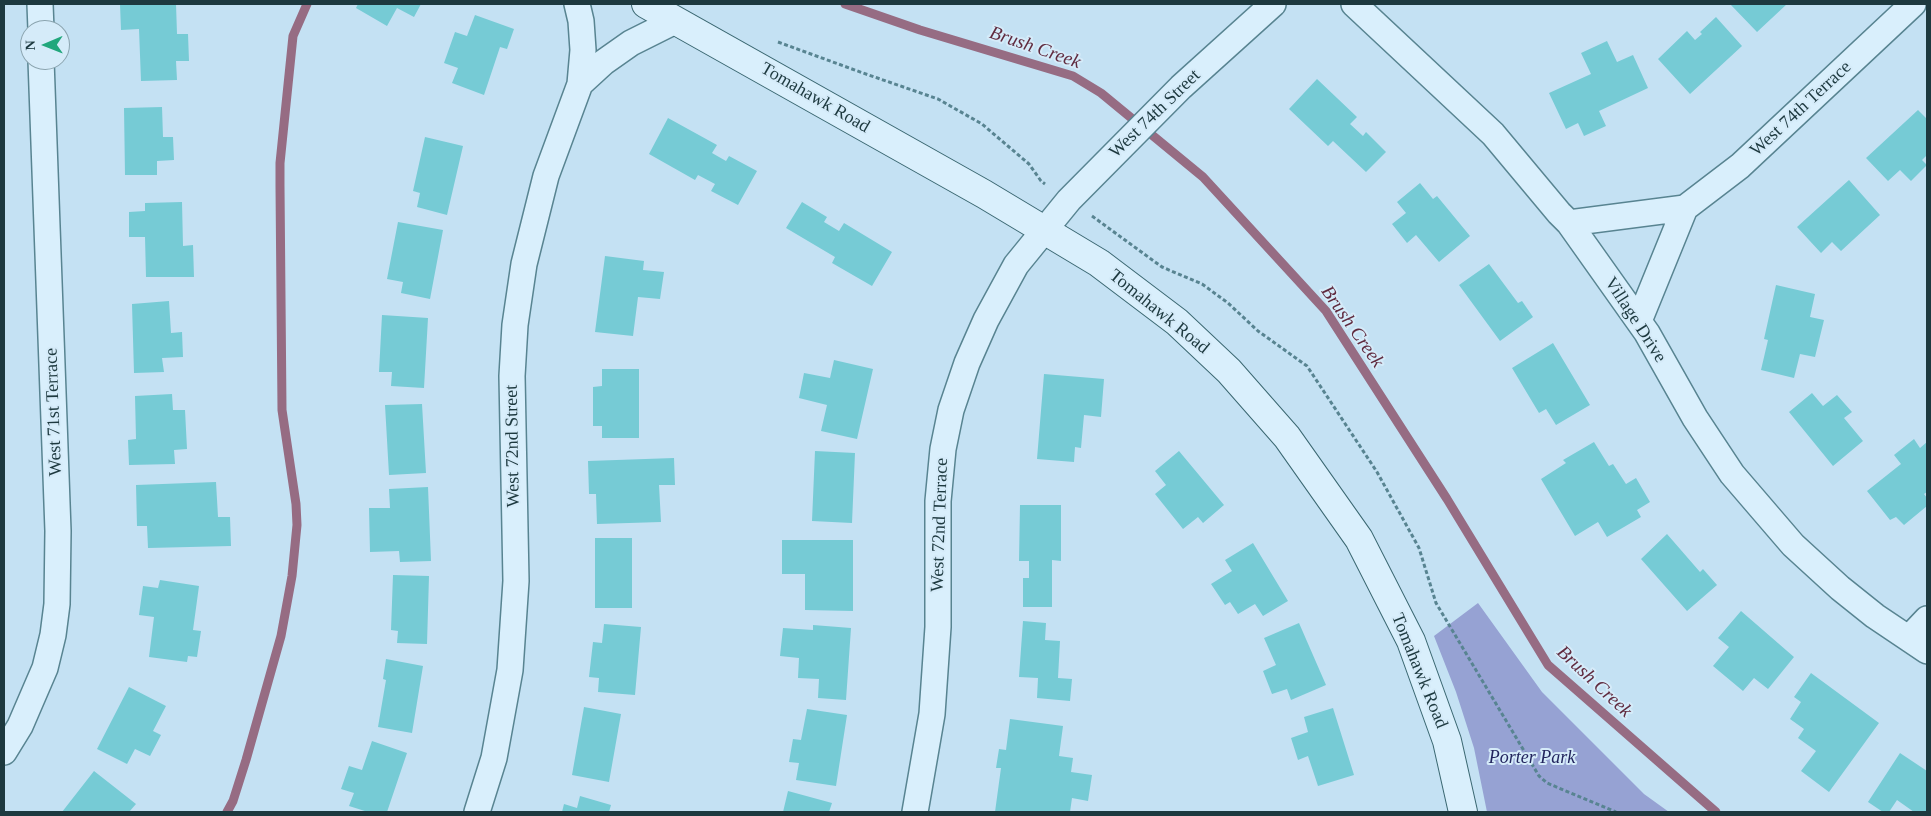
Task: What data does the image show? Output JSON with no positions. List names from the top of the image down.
{
  "streets": {
    "street": [
      "Tomahawk Road",
      "West 74th Terrace",
      "West 74th Street",
      "Village Drive",
      "West 71st Terrace",
      "West 72nd Street",
      "West 72nd Terrace"
    ]
  },
  "crossings": [
    ["Tomahawk Road", "West 74th Street"],
    ["Tomahawk Road", "West 72nd Street"],
    ["Tomahawk Road", "West 72nd Terrace"],
    ["West 74th Terrace", "Village Drive"],
    ["West 74th Street", "West 72nd Terrace"]
  ],
  "water": ["Brush Creek"],
  "parks": ["Porter Park"],
  "north": "left"
}
